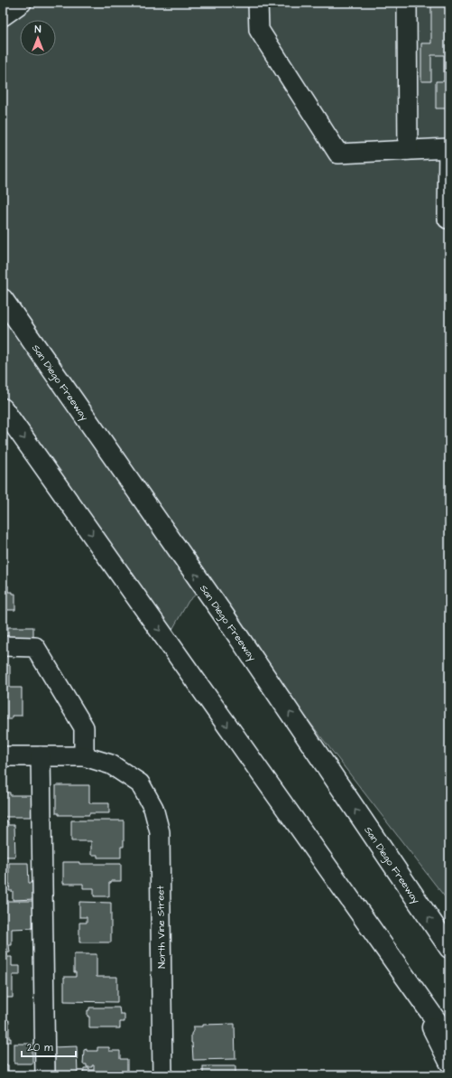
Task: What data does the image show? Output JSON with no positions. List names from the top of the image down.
{
  "streets": {
    "highway": ["San Diego Freeway"],
    "street": ["North Vine Street"]
  },
  "scale_bar": "20 m",
  "north": "top"
}
